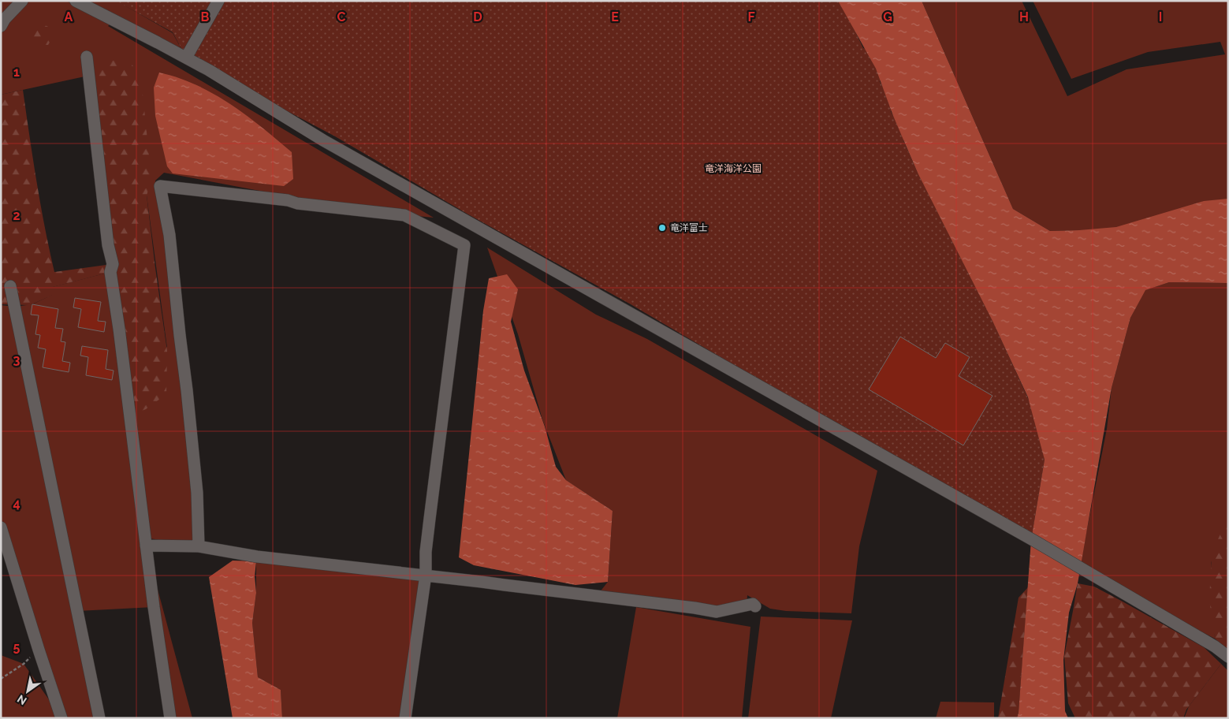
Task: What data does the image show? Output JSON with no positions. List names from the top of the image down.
{
  "parks": ["竜洋海洋公園"],
  "places": ["竜洋富士"],
  "north": "bottom left",
  "grid": {
    "columns": [
      "A",
      "B",
      "C",
      "D",
      "E",
      "F",
      "G",
      "H",
      "I"
    ],
    "rows": [
      "1",
      "2",
      "3",
      "4",
      "5"
    ]
  }
}
